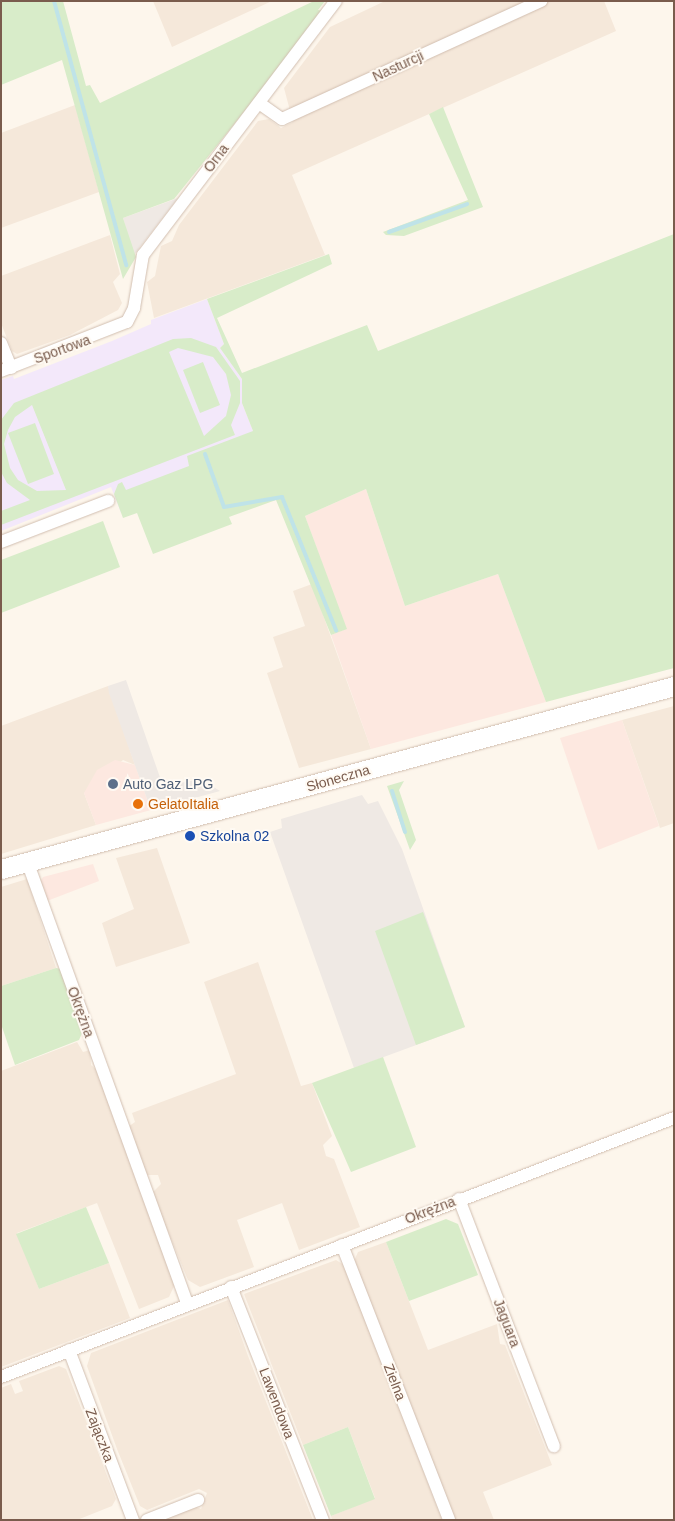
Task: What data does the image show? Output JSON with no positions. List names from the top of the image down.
{
  "streets": {
    "main road": ["Słoneczna"],
    "street": [
      "Nasturcji",
      "Orna",
      "Sportowa",
      "Okrężna",
      "Jaguara",
      "Zielna",
      "Lawendowa",
      "Zajączka"
    ]
  },
  "crossings": [
    ["Nasturcji", "Orna"],
    ["Orna", "Sportowa"],
    ["Słoneczna", "Okrężna"],
    ["Okrężna", "Jaguara"],
    ["Okrężna", "Zielna"],
    ["Okrężna", "Lawendowa"],
    ["Okrężna", "Zajączka"]
  ],
  "places": ["Auto Gaz LPG", "GelatoItalia", "Szkolna 02"]
}
